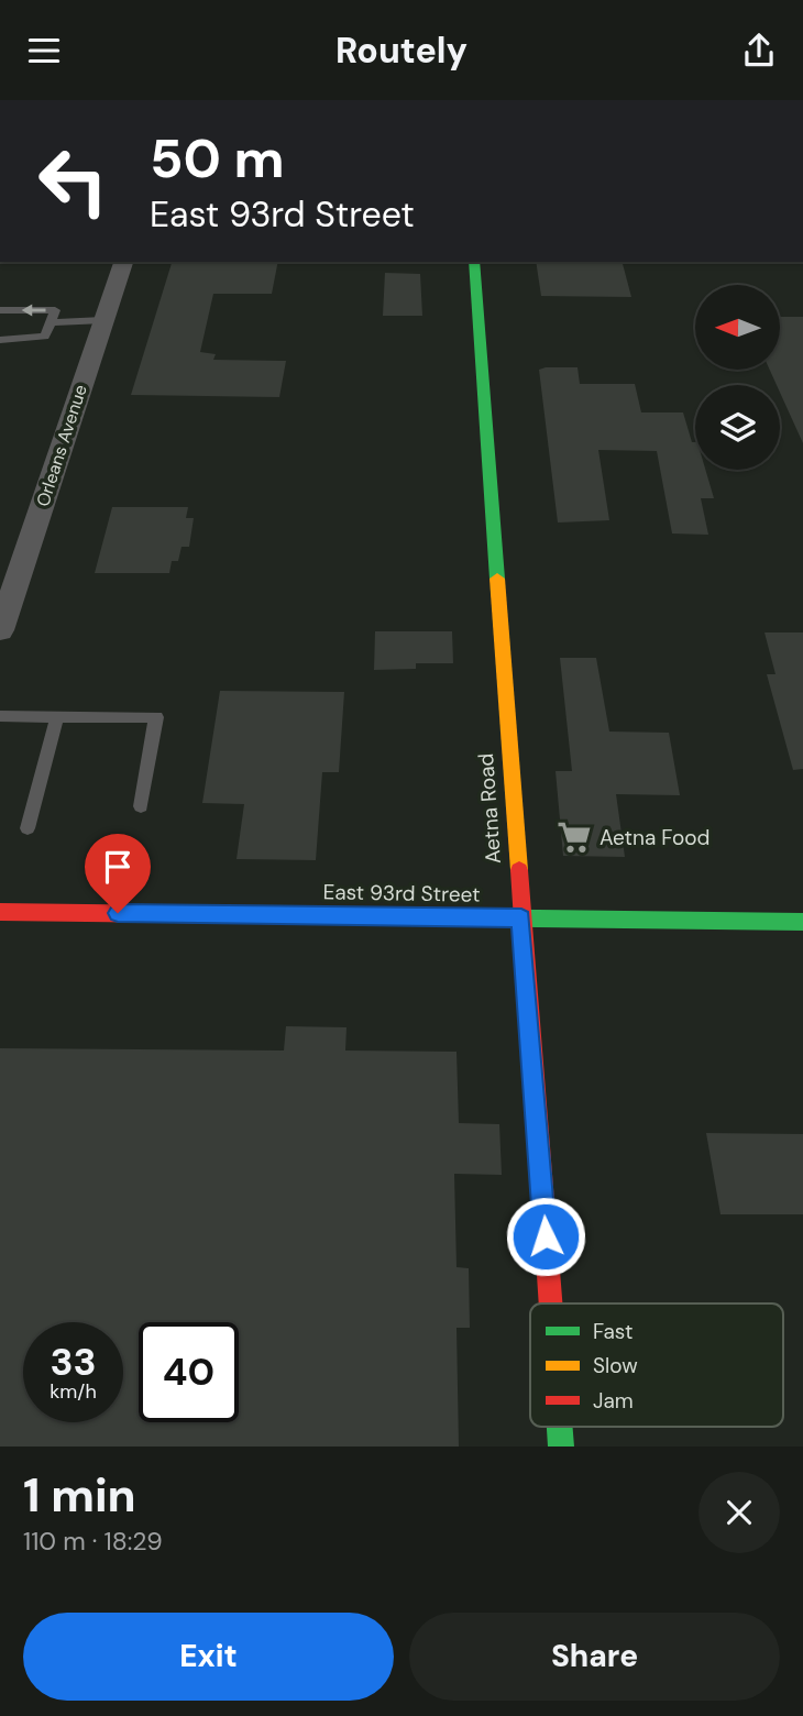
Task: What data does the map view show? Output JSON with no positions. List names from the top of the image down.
{
  "streets": {
    "street": ["Orleans Avenue", "Aetna Road", "East 93rd Street"]
  },
  "crossings": [
    ["Aetna Road", "East 93rd Street"]
  ],
  "places": {
    "supermarket": ["Aetna Food"]
  },
  "legend": ["Fast", "Slow", "Jam"],
  "north": "left",
  "page": {
    "header": "Routely",
    "turn": ["50 m", "East 93rd Street"],
    "speed": "33 km/h",
    "limit": "40",
    "heading": ["1 min", "110 m · 18:29"],
    "buttons": ["Exit", "Share"]
  }
}
